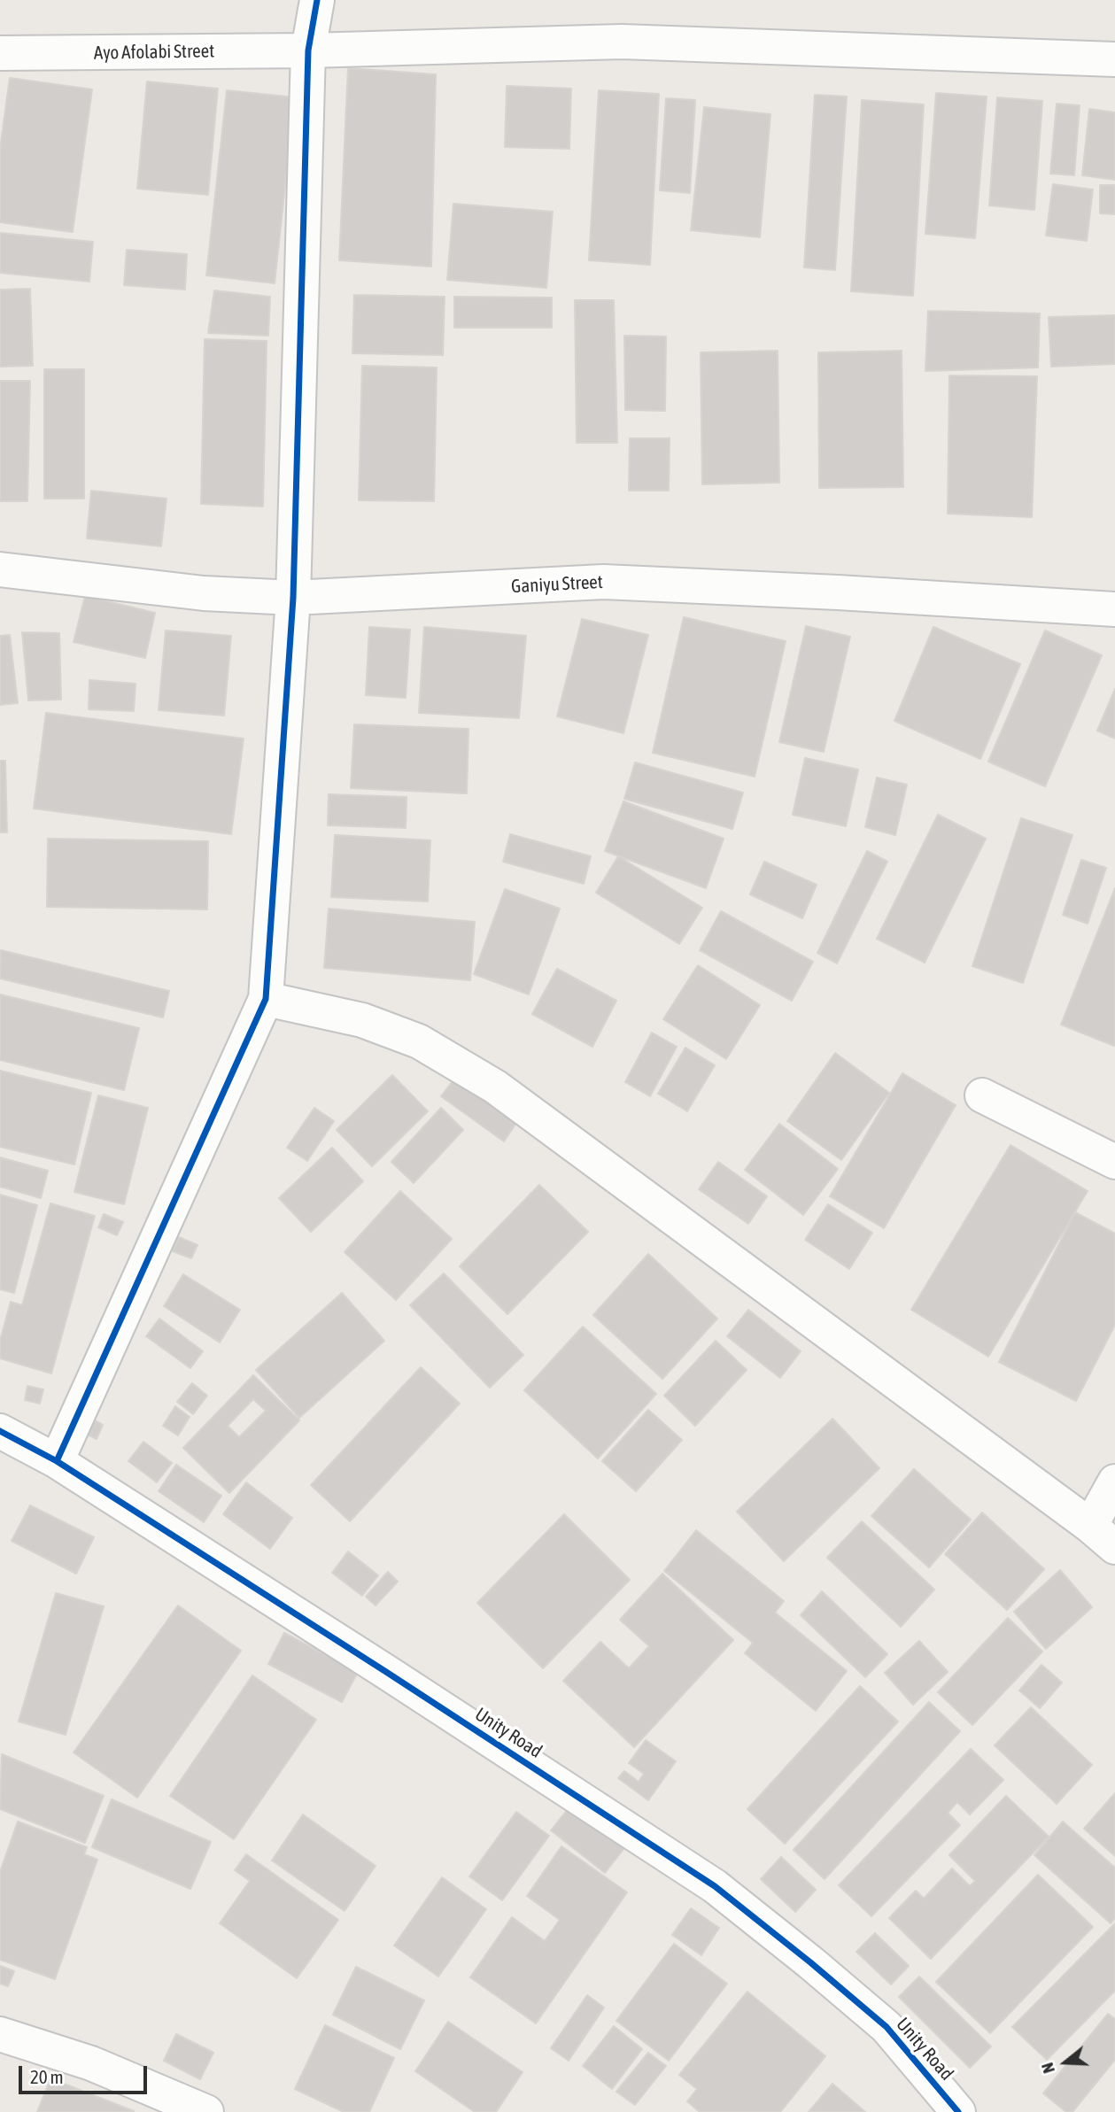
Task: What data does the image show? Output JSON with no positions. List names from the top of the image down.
{
  "streets": {
    "street": ["Ayo Afolabi Street", "Ganiyu Street", "Unity Road"]
  },
  "scale_bar": "20 m",
  "north": "left"
}
